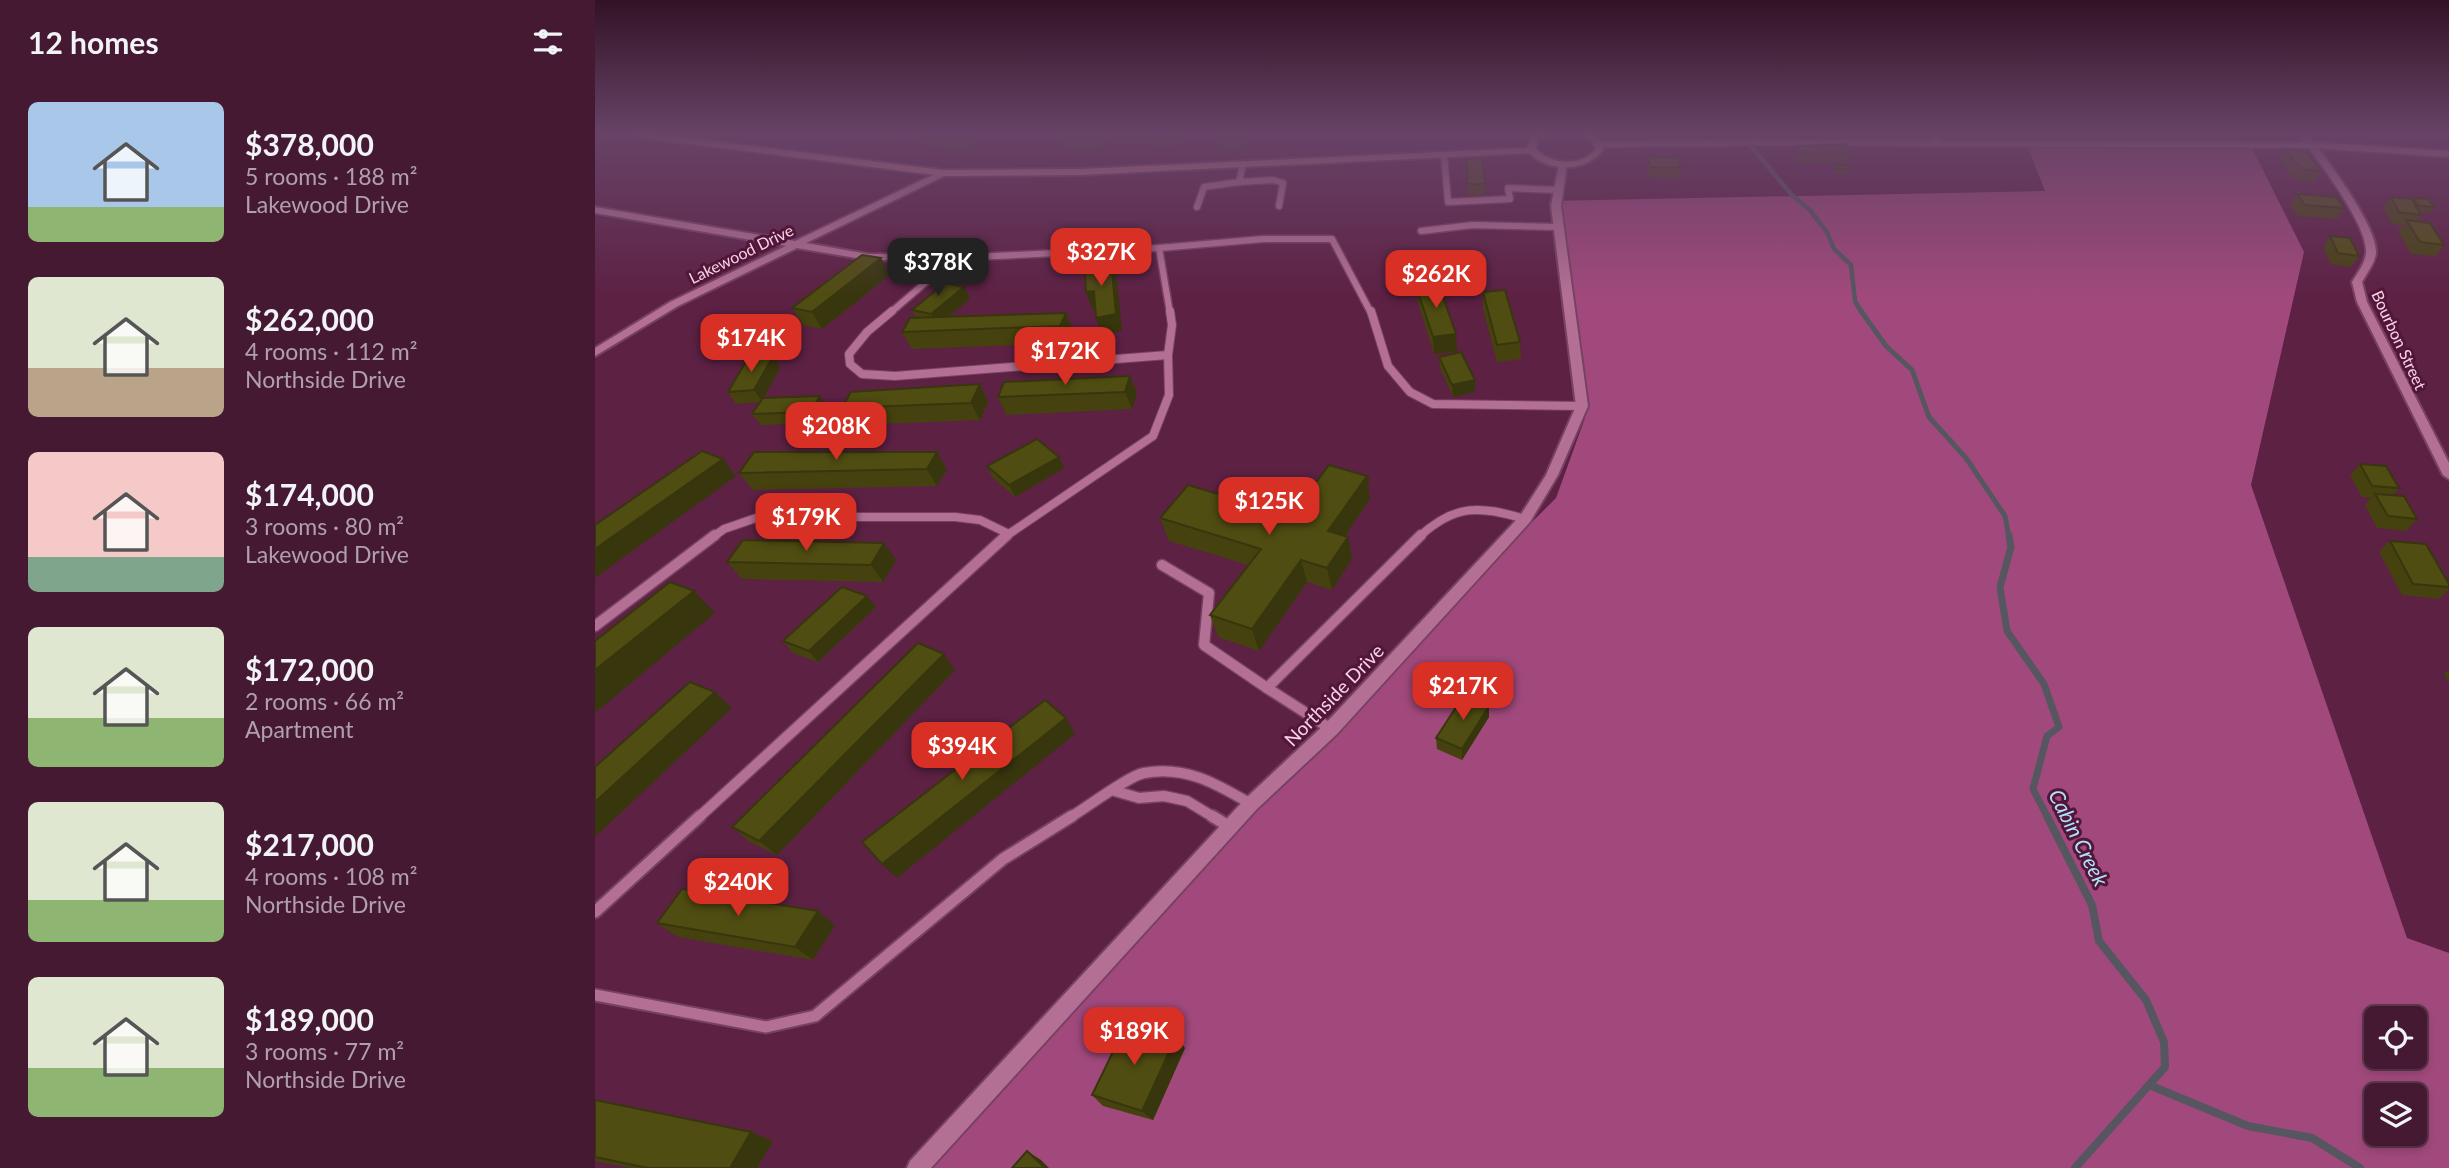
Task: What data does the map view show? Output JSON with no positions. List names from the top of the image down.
{
  "streets": {
    "street": ["Lakewood Drive", "Bourbon Street", "Northside Drive"]
  },
  "water": ["Cabin Creek"],
  "page": {
    "heading": "12 homes",
    "list": [
      {
        "name": "$378,000",
        "note": "5 rooms · 188 m² · Lakewood Drive"
      },
      {
        "name": "$262,000",
        "note": "4 rooms · 112 m² · Northside Drive"
      },
      {
        "name": "$174,000",
        "note": "3 rooms · 80 m² · Lakewood Drive"
      },
      {
        "name": "$172,000",
        "note": "2 rooms · 66 m² · Apartment"
      },
      {
        "name": "$217,000",
        "note": "4 rooms · 108 m² · Northside Drive"
      },
      {
        "name": "$189,000",
        "note": "3 rooms · 77 m² · Northside Drive"
      }
    ],
    "price": [
      "$327K",
      "$378K",
      "$262K",
      "$174K",
      "$172K",
      "$208K",
      "$125K",
      "$179K",
      "$217K",
      "$394K",
      "$240K",
      "$189K"
    ]
  }
}
